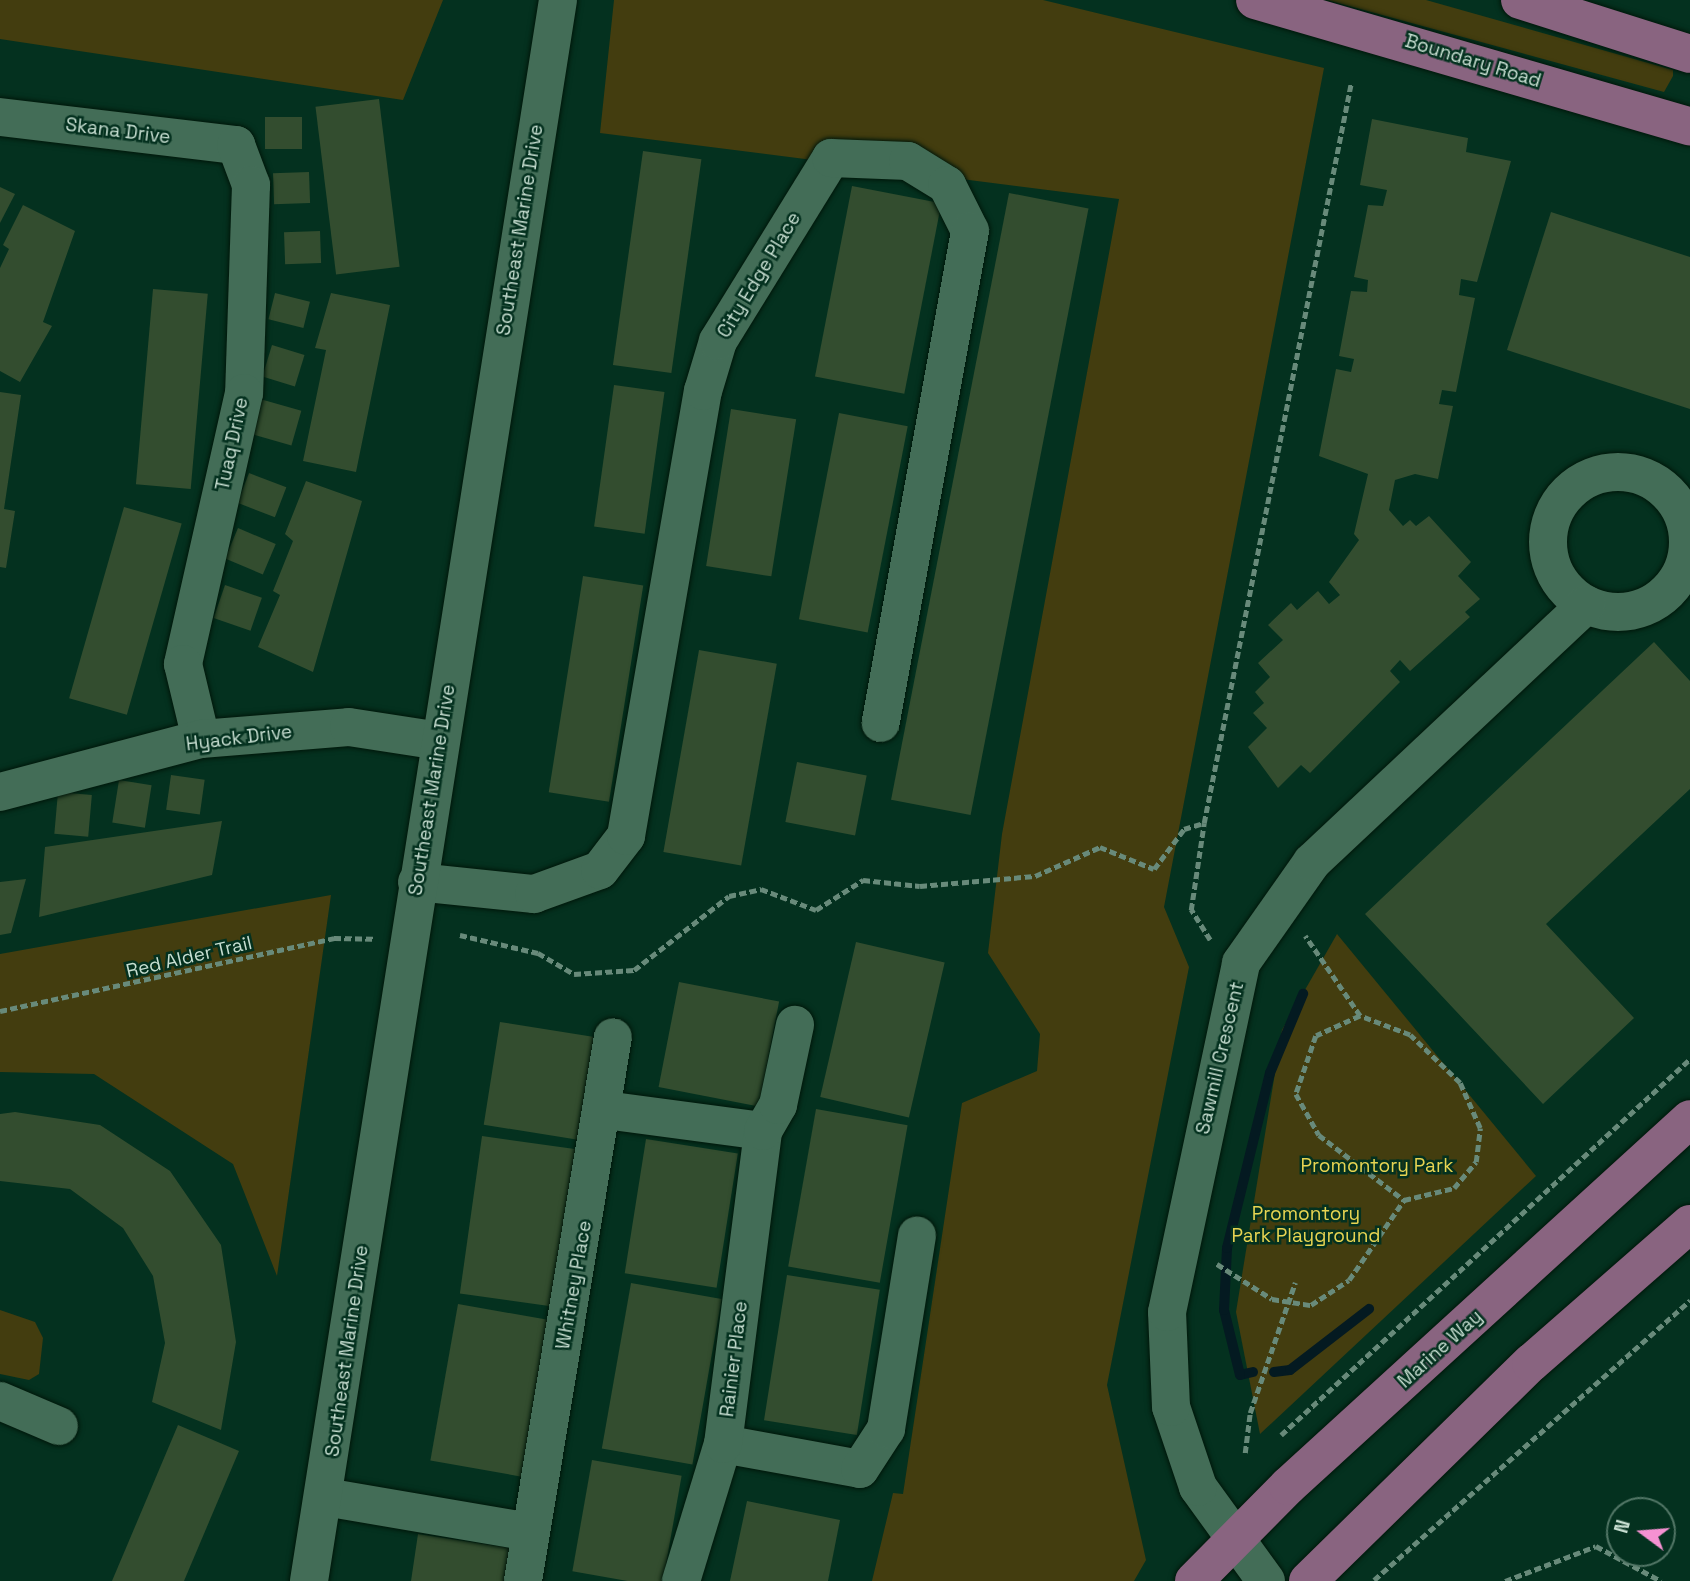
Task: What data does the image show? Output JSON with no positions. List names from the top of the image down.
{
  "streets": {
    "main road": ["Boundary Road", "Marine Way"],
    "street": [
      "Skana Drive",
      "Southeast Marine Drive",
      "City Edge Place",
      "Tuaq Drive",
      "Hyack Drive",
      "Sawmill Crescent",
      "Whitney Place",
      "Rainier Place"
    ],
    "path": ["Red Alder Trail"]
  },
  "crossings": [
    ["Skana Drive", "Tuaq Drive"],
    ["Southeast Marine Drive", "City Edge Place"],
    ["Southeast Marine Drive", "Hyack Drive"],
    ["Tuaq Drive", "Hyack Drive"],
    ["Sawmill Crescent", "Marine Way"]
  ],
  "parks": ["Promontory Park", "Promontory Park Playground"],
  "north": "left"
}
